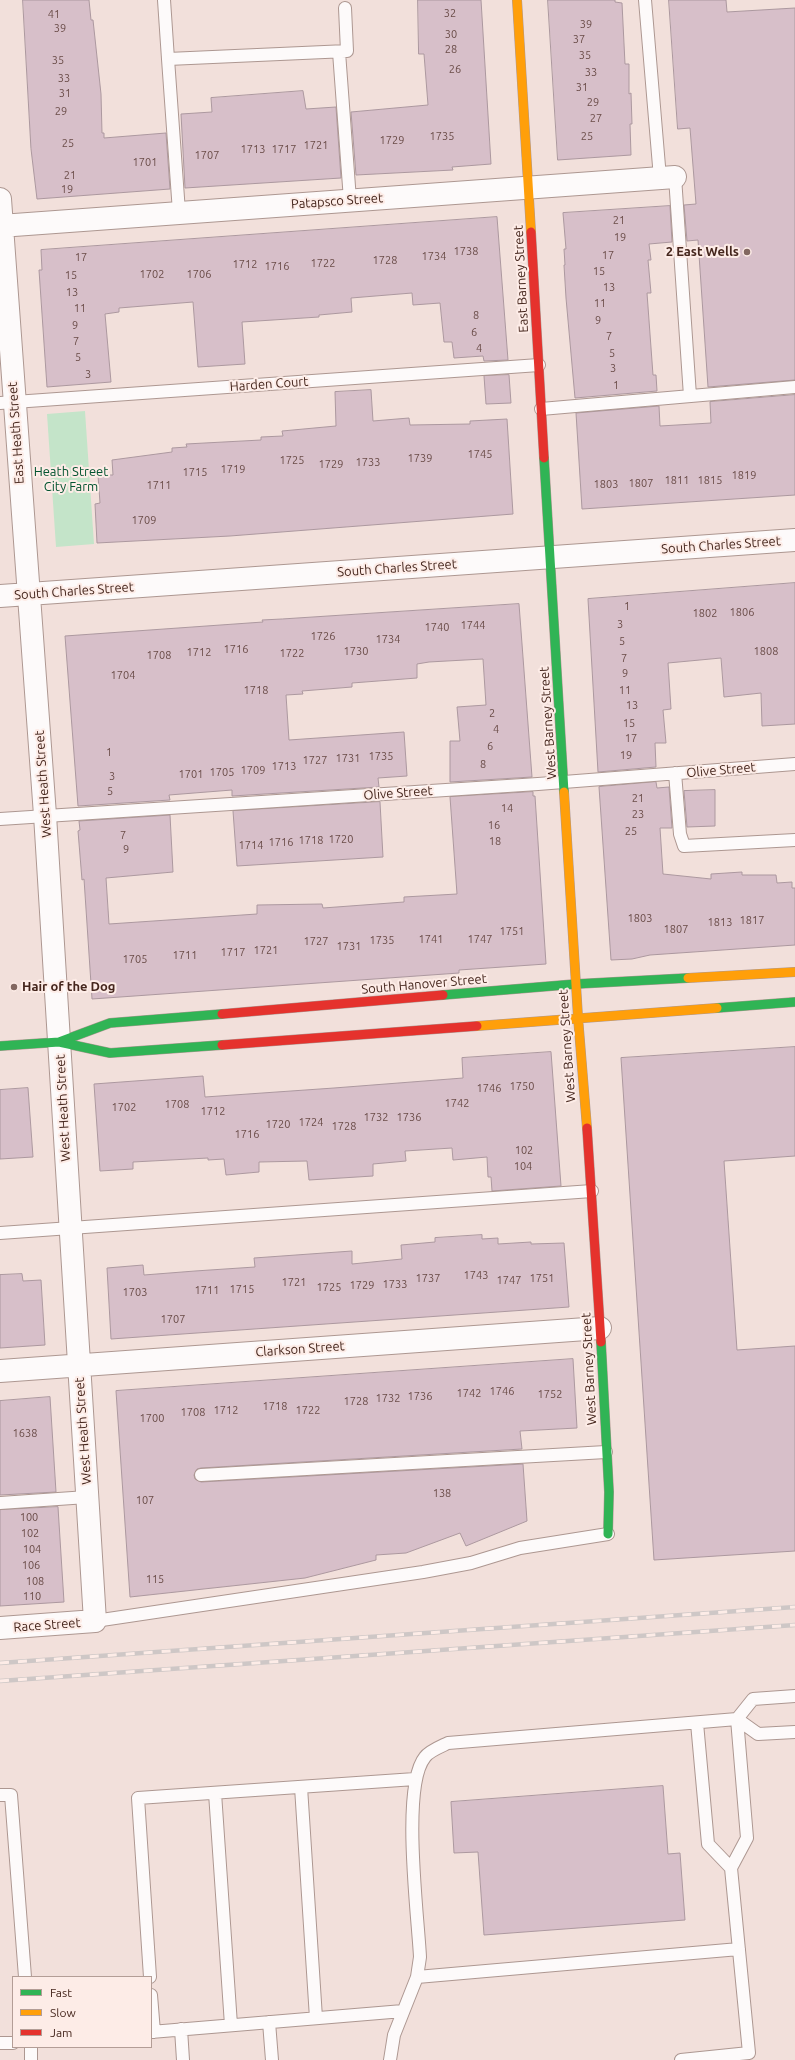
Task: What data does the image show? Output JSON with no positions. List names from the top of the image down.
{
  "streets": {
    "street": [
      "Patapsco Street",
      "East Barney Street",
      "East Heath Street",
      "South Charles Street",
      "West Barney Street",
      "West Heath Street",
      "South Hanover Street",
      "Clarkson Street",
      "Race Street"
    ],
    "lane": ["Harden Court", "Olive Street"]
  },
  "crossings": [
    ["Patapsco Street", "East Barney Street"],
    ["Patapsco Street", "East Heath Street"],
    ["East Barney Street", "Harden Court"],
    ["East Barney Street", "South Charles Street"],
    ["East Barney Street", "West Barney Street"],
    ["Harden Court", "East Heath Street"],
    ["East Heath Street", "South Charles Street"],
    ["East Heath Street", "West Heath Street"],
    ["South Charles Street", "West Barney Street"],
    ["South Charles Street", "West Heath Street"],
    ["West Barney Street", "Olive Street"],
    ["West Barney Street", "South Hanover Street"],
    ["West Barney Street", "Clarkson Street"],
    ["Olive Street", "West Heath Street"],
    ["West Heath Street", "South Hanover Street"],
    ["West Heath Street", "Clarkson Street"],
    ["West Heath Street", "Race Street"]
  ],
  "parks": ["Heath Street City Farm"],
  "places": ["2 East Wells", "Hair of the Dog"],
  "house_numbers": [
    "32",
    "41",
    "39",
    "39",
    "30",
    "37",
    "28",
    "35",
    "35",
    "26",
    "33",
    "33",
    "31",
    "31",
    "29",
    "29",
    "27",
    "1735",
    "25",
    "1729",
    "25",
    "1721",
    "1713",
    "1717",
    "1707",
    "1701",
    "21",
    "19",
    "21",
    "19",
    "1738",
    "17",
    "1734",
    "17",
    "1728",
    "1722",
    "1712",
    "1716",
    "15",
    "1702",
    "1706",
    "15",
    "13",
    "13",
    "11",
    "11",
    "8",
    "9",
    "9",
    "6",
    "7",
    "7",
    "4",
    "5",
    "5",
    "3",
    "3",
    "1",
    "1745",
    "1739",
    "1725",
    "1733",
    "1729",
    "1719",
    "1715",
    "1819",
    "1811",
    "1815",
    "1807",
    "1803",
    "1711",
    "1709",
    "1",
    "1806",
    "1802",
    "3",
    "1744",
    "1740",
    "1726",
    "1734",
    "5",
    "1716",
    "1730",
    "1808",
    "1712",
    "1722",
    "1708",
    "7",
    "9",
    "1704",
    "1718",
    "11",
    "13",
    "2",
    "15",
    "4",
    "17",
    "6",
    "1",
    "19",
    "1735",
    "1731",
    "1727",
    "8",
    "1713",
    "1709",
    "1705",
    "1701",
    "3",
    "5",
    "21",
    "14",
    "23",
    "16",
    "25",
    "7",
    "1720",
    "1718",
    "18",
    "1716",
    "1714",
    "9",
    "1803",
    "1817",
    "1813",
    "1807",
    "1751",
    "1741",
    "1747",
    "1735",
    "1727",
    "1731",
    "1721",
    "1717",
    "1711",
    "1705",
    "1750",
    "1746",
    "1742",
    "1708",
    "1702",
    "1712",
    "1732",
    "1736",
    "1724",
    "1720",
    "1728",
    "1716",
    "102",
    "104",
    "1743",
    "1737",
    "1751",
    "1747",
    "1721",
    "1733",
    "1729",
    "1725",
    "1715",
    "1711",
    "1703",
    "1707",
    "1746",
    "1742",
    "1752",
    "1736",
    "1732",
    "1728",
    "1718",
    "1712",
    "1722",
    "1708",
    "1700",
    "1638",
    "138",
    "107",
    "100",
    "102",
    "104",
    "106",
    "115",
    "108",
    "110"
  ],
  "legend": ["Fast", "Slow", "Jam"]
}
